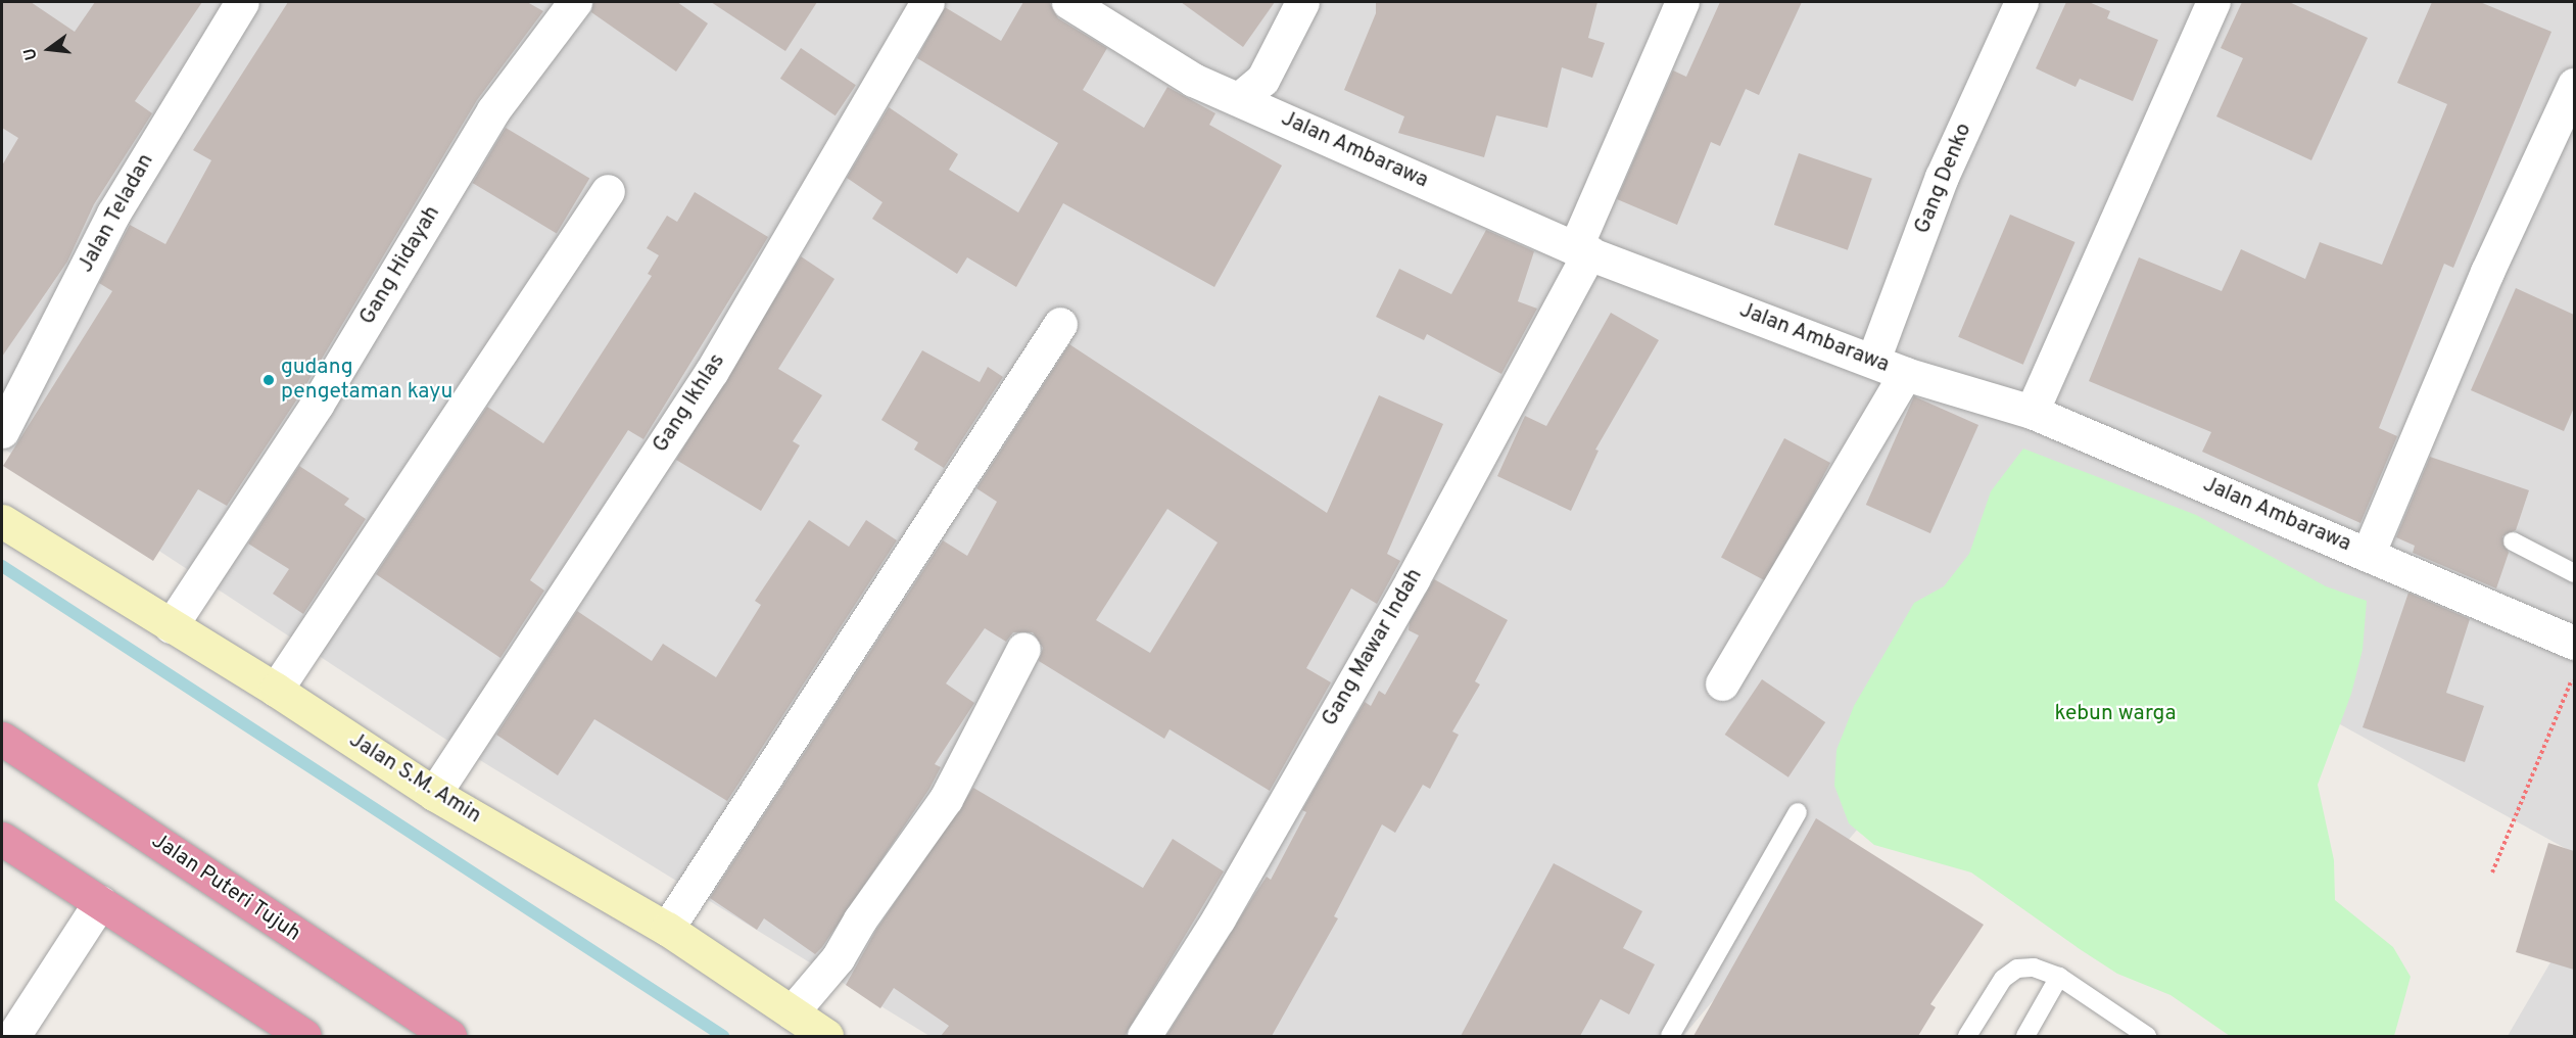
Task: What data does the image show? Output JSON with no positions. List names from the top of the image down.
{
  "streets": {
    "highway": ["Jalan Puteri Tujuh"],
    "street": [
      "Jalan Ambarawa",
      "Gang Denko",
      "Jalan Teladan",
      "Gang Hidayah",
      "Gang Ikhlas",
      "Gang Mawar Indah",
      "Jalan S.M. Amin"
    ]
  },
  "crossings": [
    ["Jalan Ambarawa", "Gang Denko"],
    ["Jalan Ambarawa", "Gang Mawar Indah"],
    ["Gang Hidayah", "Jalan S.M. Amin"],
    ["Gang Ikhlas", "Jalan S.M. Amin"]
  ],
  "parks": ["kebun warga"],
  "places": ["gudang pengetaman kayu"],
  "north": "left"
}
